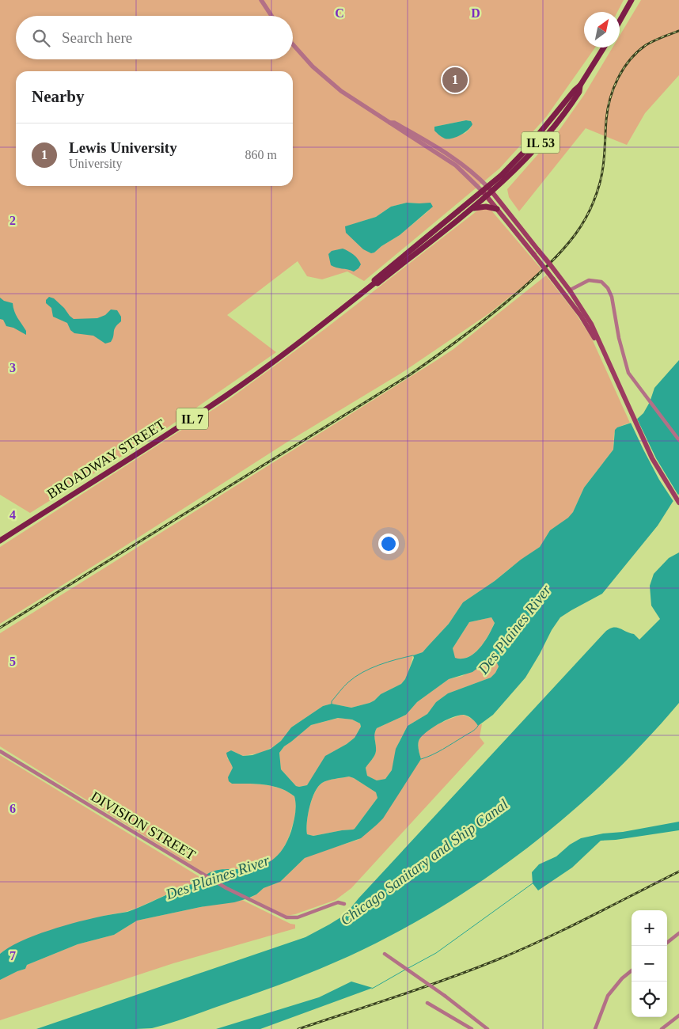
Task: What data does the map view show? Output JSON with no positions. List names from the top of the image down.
{
  "streets": {
    "main road": ["IL 53", "IL 7", "BROADWAY STREET"],
    "street": ["DIVISION STREET"]
  },
  "crossings": [
    ["IL 53", "IL 7"],
    ["IL 53", "BROADWAY STREET"],
    ["IL 7", "BROADWAY STREET"]
  ],
  "water": ["Des Plaines River", "Chicago Sanitary and Ship Canal"],
  "north": "top right",
  "page": {
    "search": "Search here",
    "pins": "1",
    "heading": "Nearby",
    "list": [
      {
        "mark": "1",
        "name": "Lewis University",
        "note": "University",
        "value": "860 m"
      }
    ],
    "map_buttons": ["+", "−"]
  },
  "grid": {
    "columns": ["C", "D"],
    "rows": [
      "2",
      "3",
      "4",
      "5",
      "6",
      "7"
    ]
  }
}
